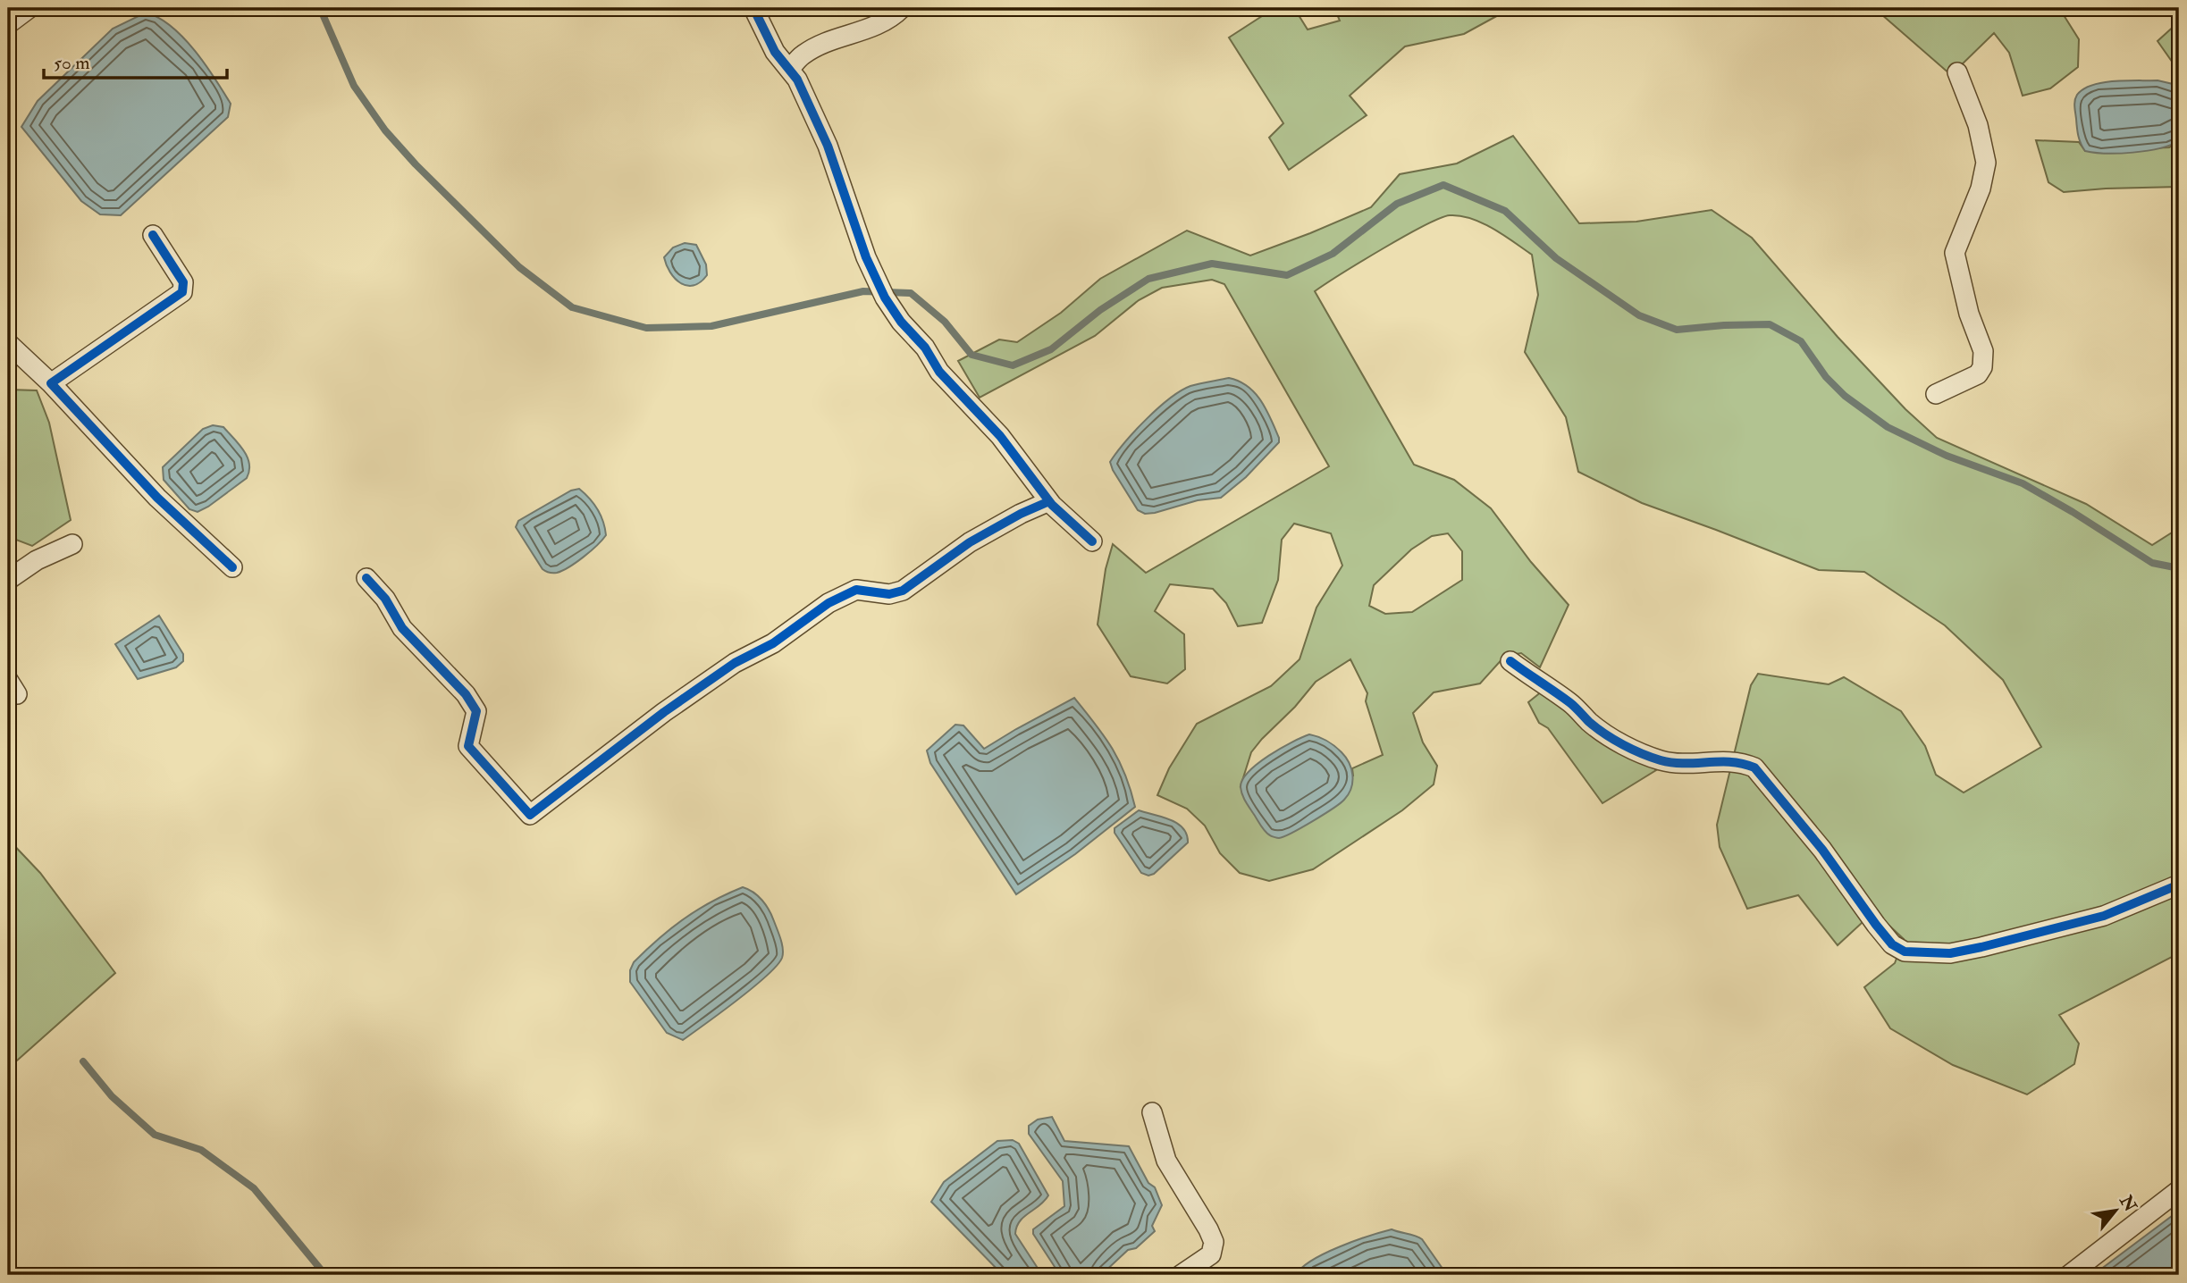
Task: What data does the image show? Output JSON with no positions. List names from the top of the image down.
{
  "scale_bar": "50 m",
  "north": "top right"
}
